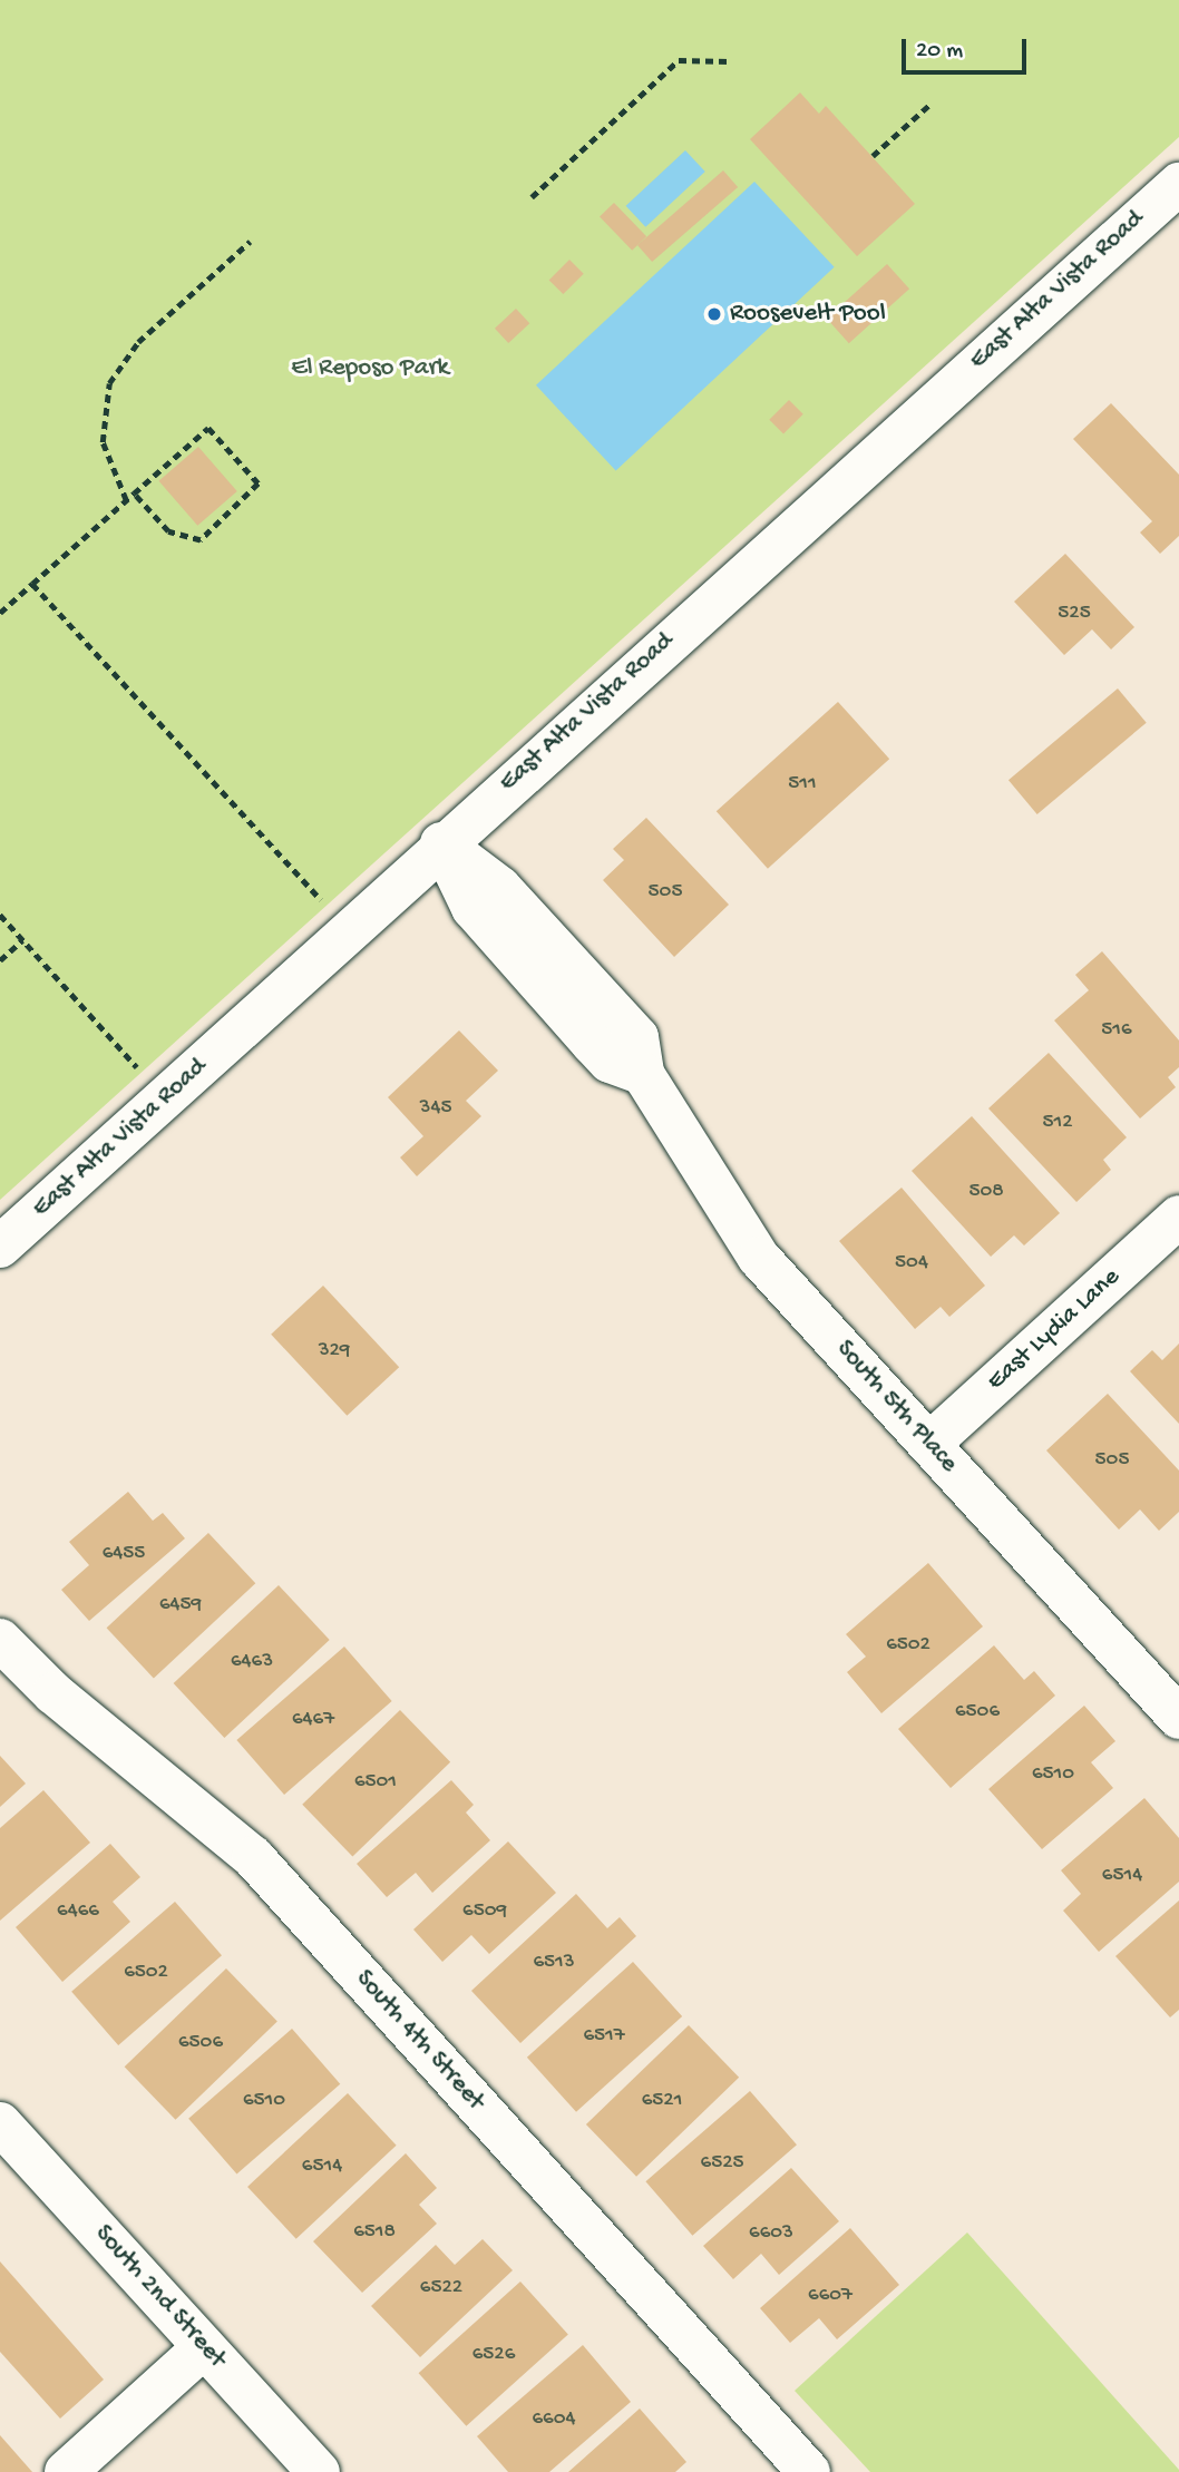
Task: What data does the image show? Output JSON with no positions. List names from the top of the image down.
{
  "streets": {
    "street": [
      "East Alta Vista Road",
      "East Lydia Lane",
      "South 5th Place",
      "South 4th Street",
      "South 2nd Street"
    ]
  },
  "crossings": [
    ["East Alta Vista Road", "South 5th Place"],
    ["East Lydia Lane", "South 5th Place"]
  ],
  "parks": ["El Reposo Park"],
  "places": ["Roosevelt Pool"],
  "house_numbers": [
    "525",
    "511",
    "505",
    "516",
    "345",
    "512",
    "508",
    "504",
    "329",
    "505",
    "6455",
    "6459",
    "6502",
    "6463",
    "6506",
    "6467",
    "6510",
    "6501",
    "6514",
    "6466",
    "6509",
    "6513",
    "6502",
    "6517",
    "6506",
    "6510",
    "6521",
    "6525",
    "6514",
    "6518",
    "6603",
    "6522",
    "6607",
    "6526",
    "6604"
  ],
  "scale_bar": "20 m"
}
